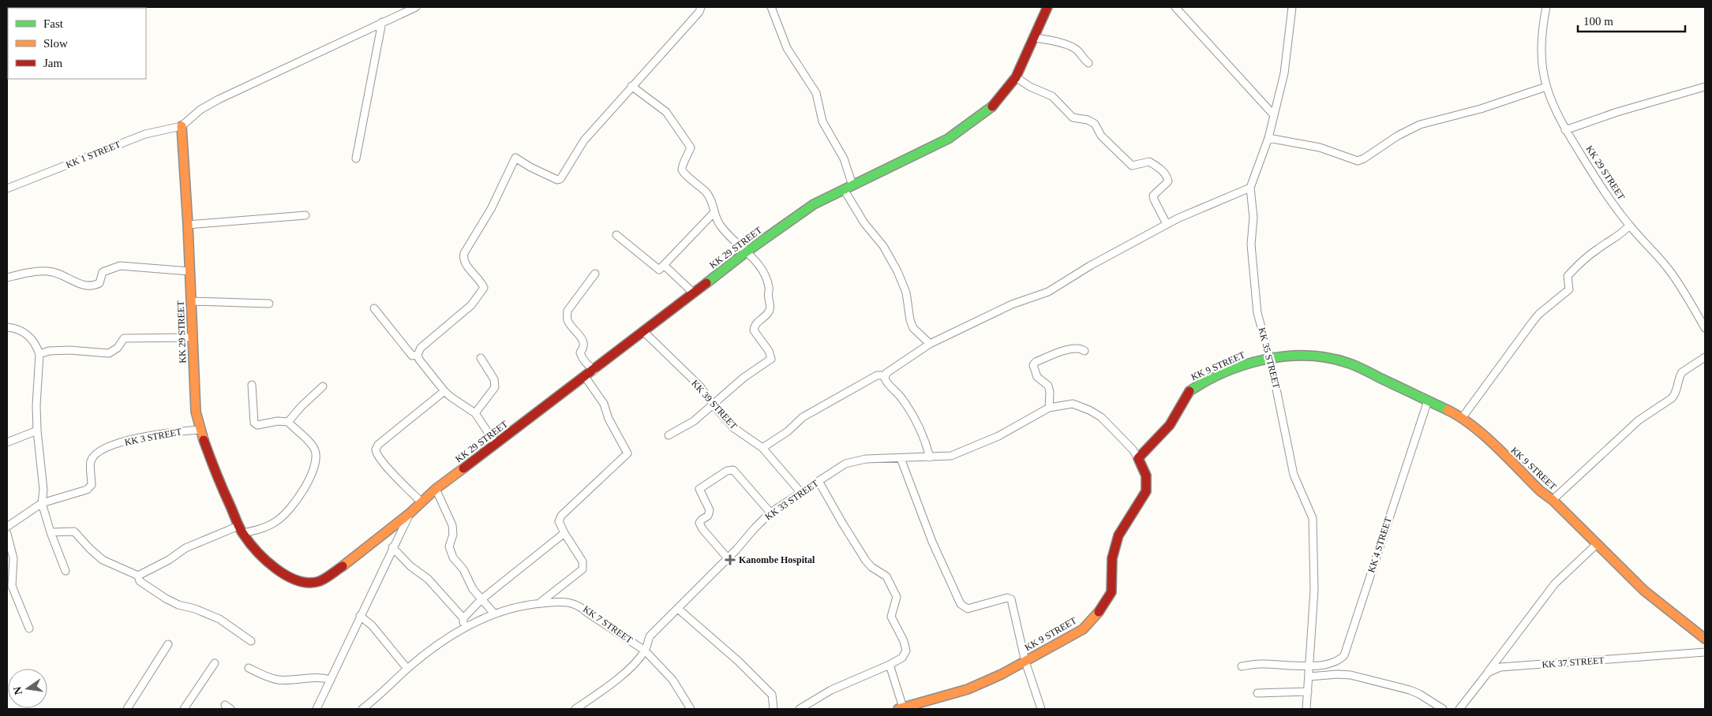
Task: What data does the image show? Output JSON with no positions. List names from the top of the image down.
{
  "streets": {
    "street": [
      "KK 1 STREET",
      "KK 29 STREET",
      "KK 35 STREET",
      "KK 9 STREET",
      "KK 39 STREET",
      "KK 3 STREET",
      "KK 33 STREET",
      "KK 4 STREET",
      "KK 7 STREET",
      "KK 37 STREET"
    ]
  },
  "crossings": [
    ["KK 1 STREET", "KK 29 STREET"],
    ["KK 29 STREET", "KK 39 STREET"],
    ["KK 29 STREET", "KK 3 STREET"],
    ["KK 35 STREET", "KK 9 STREET"],
    ["KK 35 STREET", "KK 4 STREET"],
    ["KK 9 STREET", "KK 33 STREET"],
    ["KK 9 STREET", "KK 4 STREET"],
    ["KK 39 STREET", "KK 33 STREET"],
    ["KK 33 STREET", "KK 7 STREET"]
  ],
  "places": {
    "health": ["Kanombe Hospital"]
  },
  "legend": ["Fast", "Slow", "Jam"],
  "scale_bar": "100 m",
  "north": "left"
}
